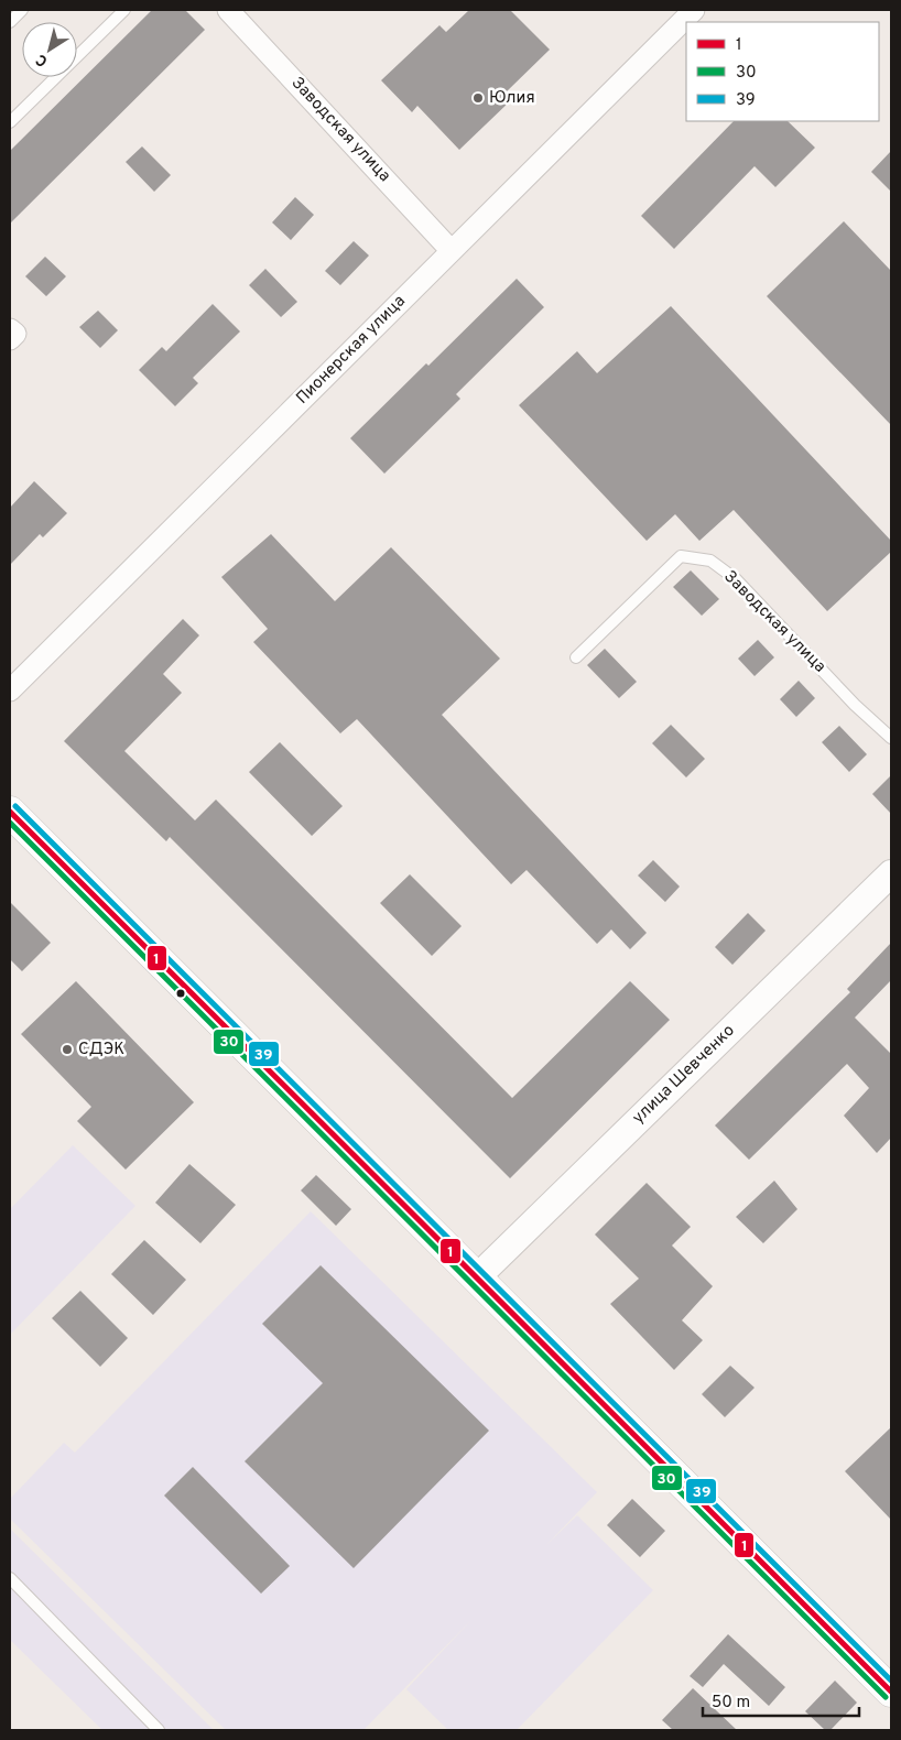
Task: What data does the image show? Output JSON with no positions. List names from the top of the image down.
{
  "streets": {
    "street": ["Заводская улица", "Пионерская улица", "улица Шевченко"]
  },
  "crossings": [
    ["Заводская улица", "Пионерская улица"]
  ],
  "places": ["Юлия", "СДЭК"],
  "lines": ["transit line 39", "transit line 1", "transit line 30"],
  "legend": ["1", "30", "39"],
  "scale_bar": "50 m",
  "north": "bottom left"
}
